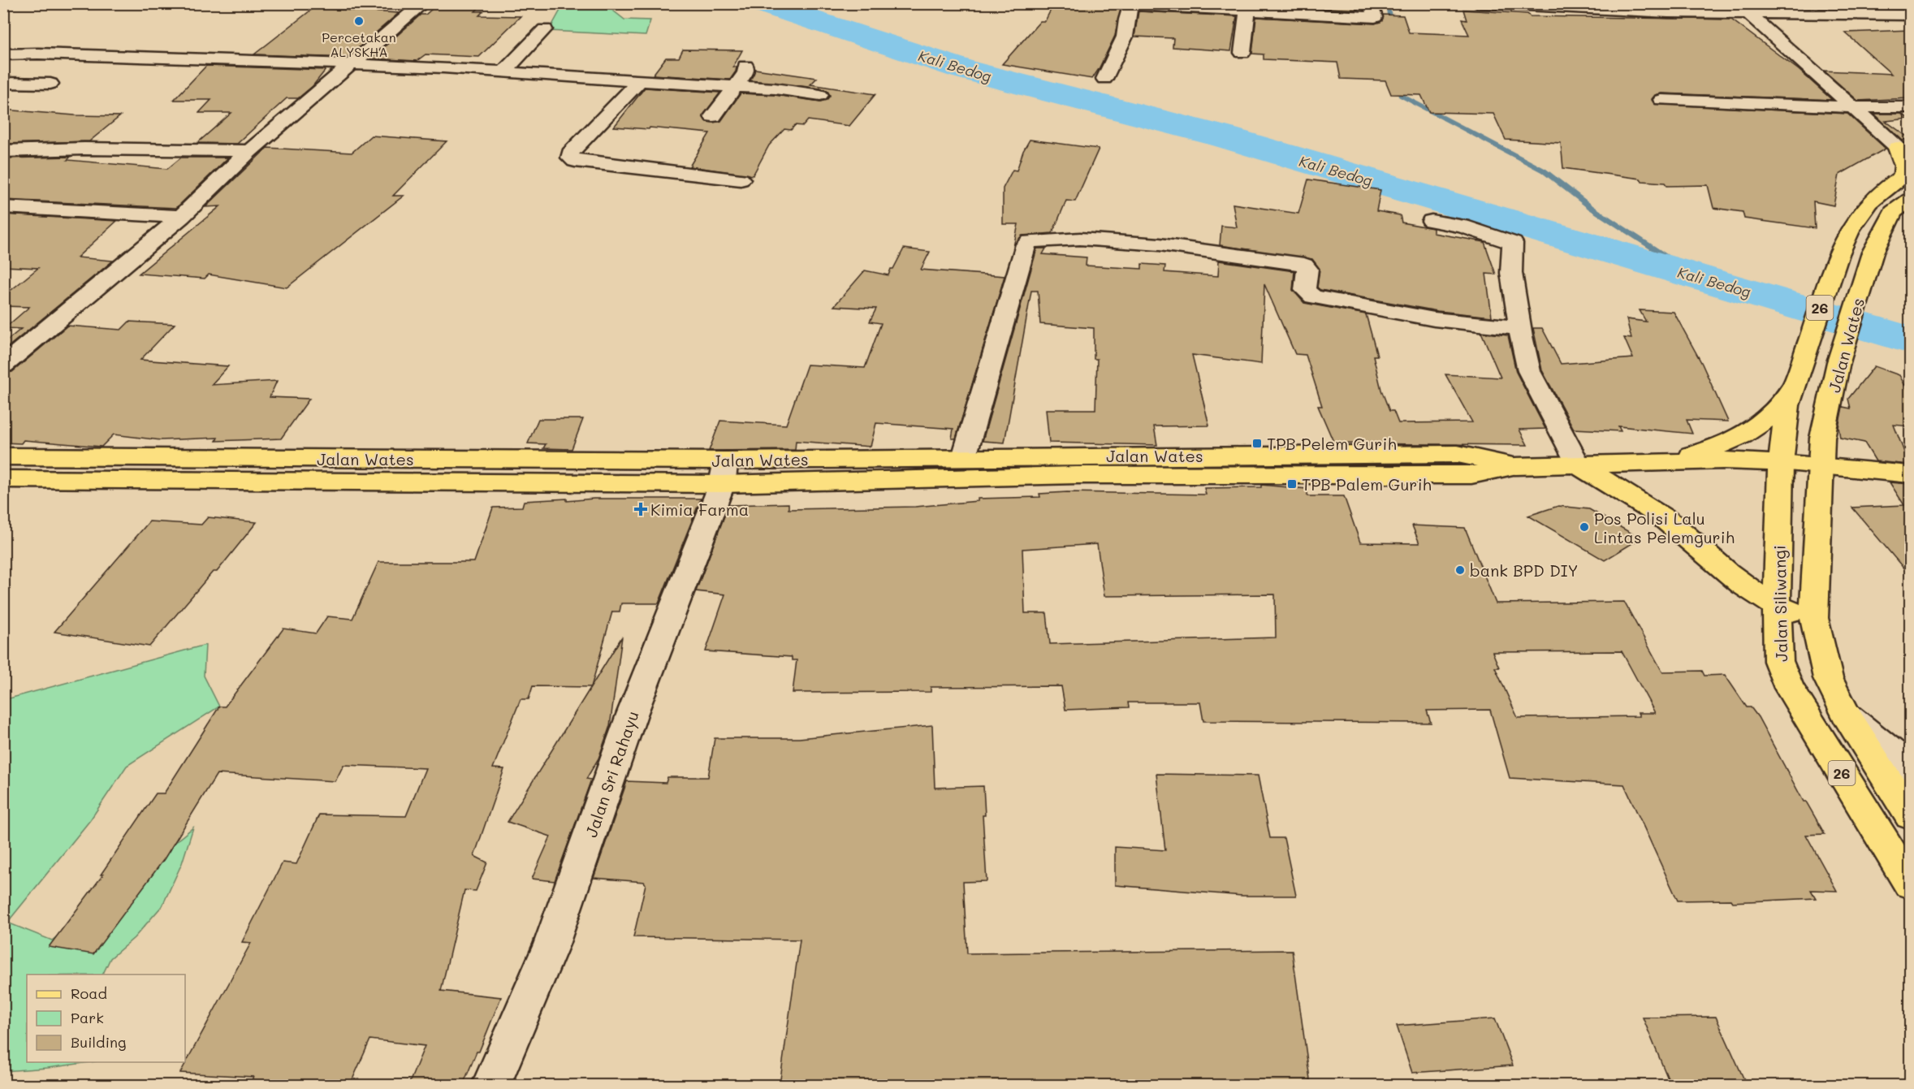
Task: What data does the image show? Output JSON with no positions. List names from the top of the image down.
{
  "streets": {
    "main road": ["26", "Jalan Wates", "Jalan Siliwangi"],
    "street": ["Jalan Sri Rahayu"]
  },
  "crossings": [
    ["26", "Jalan Wates"],
    ["Jalan Wates", "Jalan Siliwangi"],
    ["Jalan Wates", "Jalan Sri Rahayu"]
  ],
  "water": ["Kali Bedog"],
  "places": {
    "other": ["Percetakan ALYSKHA", "Pos Polisi Lalu Lintas Pelemgurih", "bank BPD DIY"],
    "transit": ["TPB Pelem Gurih", "TPB Palem Gurih"],
    "health": ["Kimia Farma"]
  },
  "legend": ["Road", "Park", "Building"]
}
